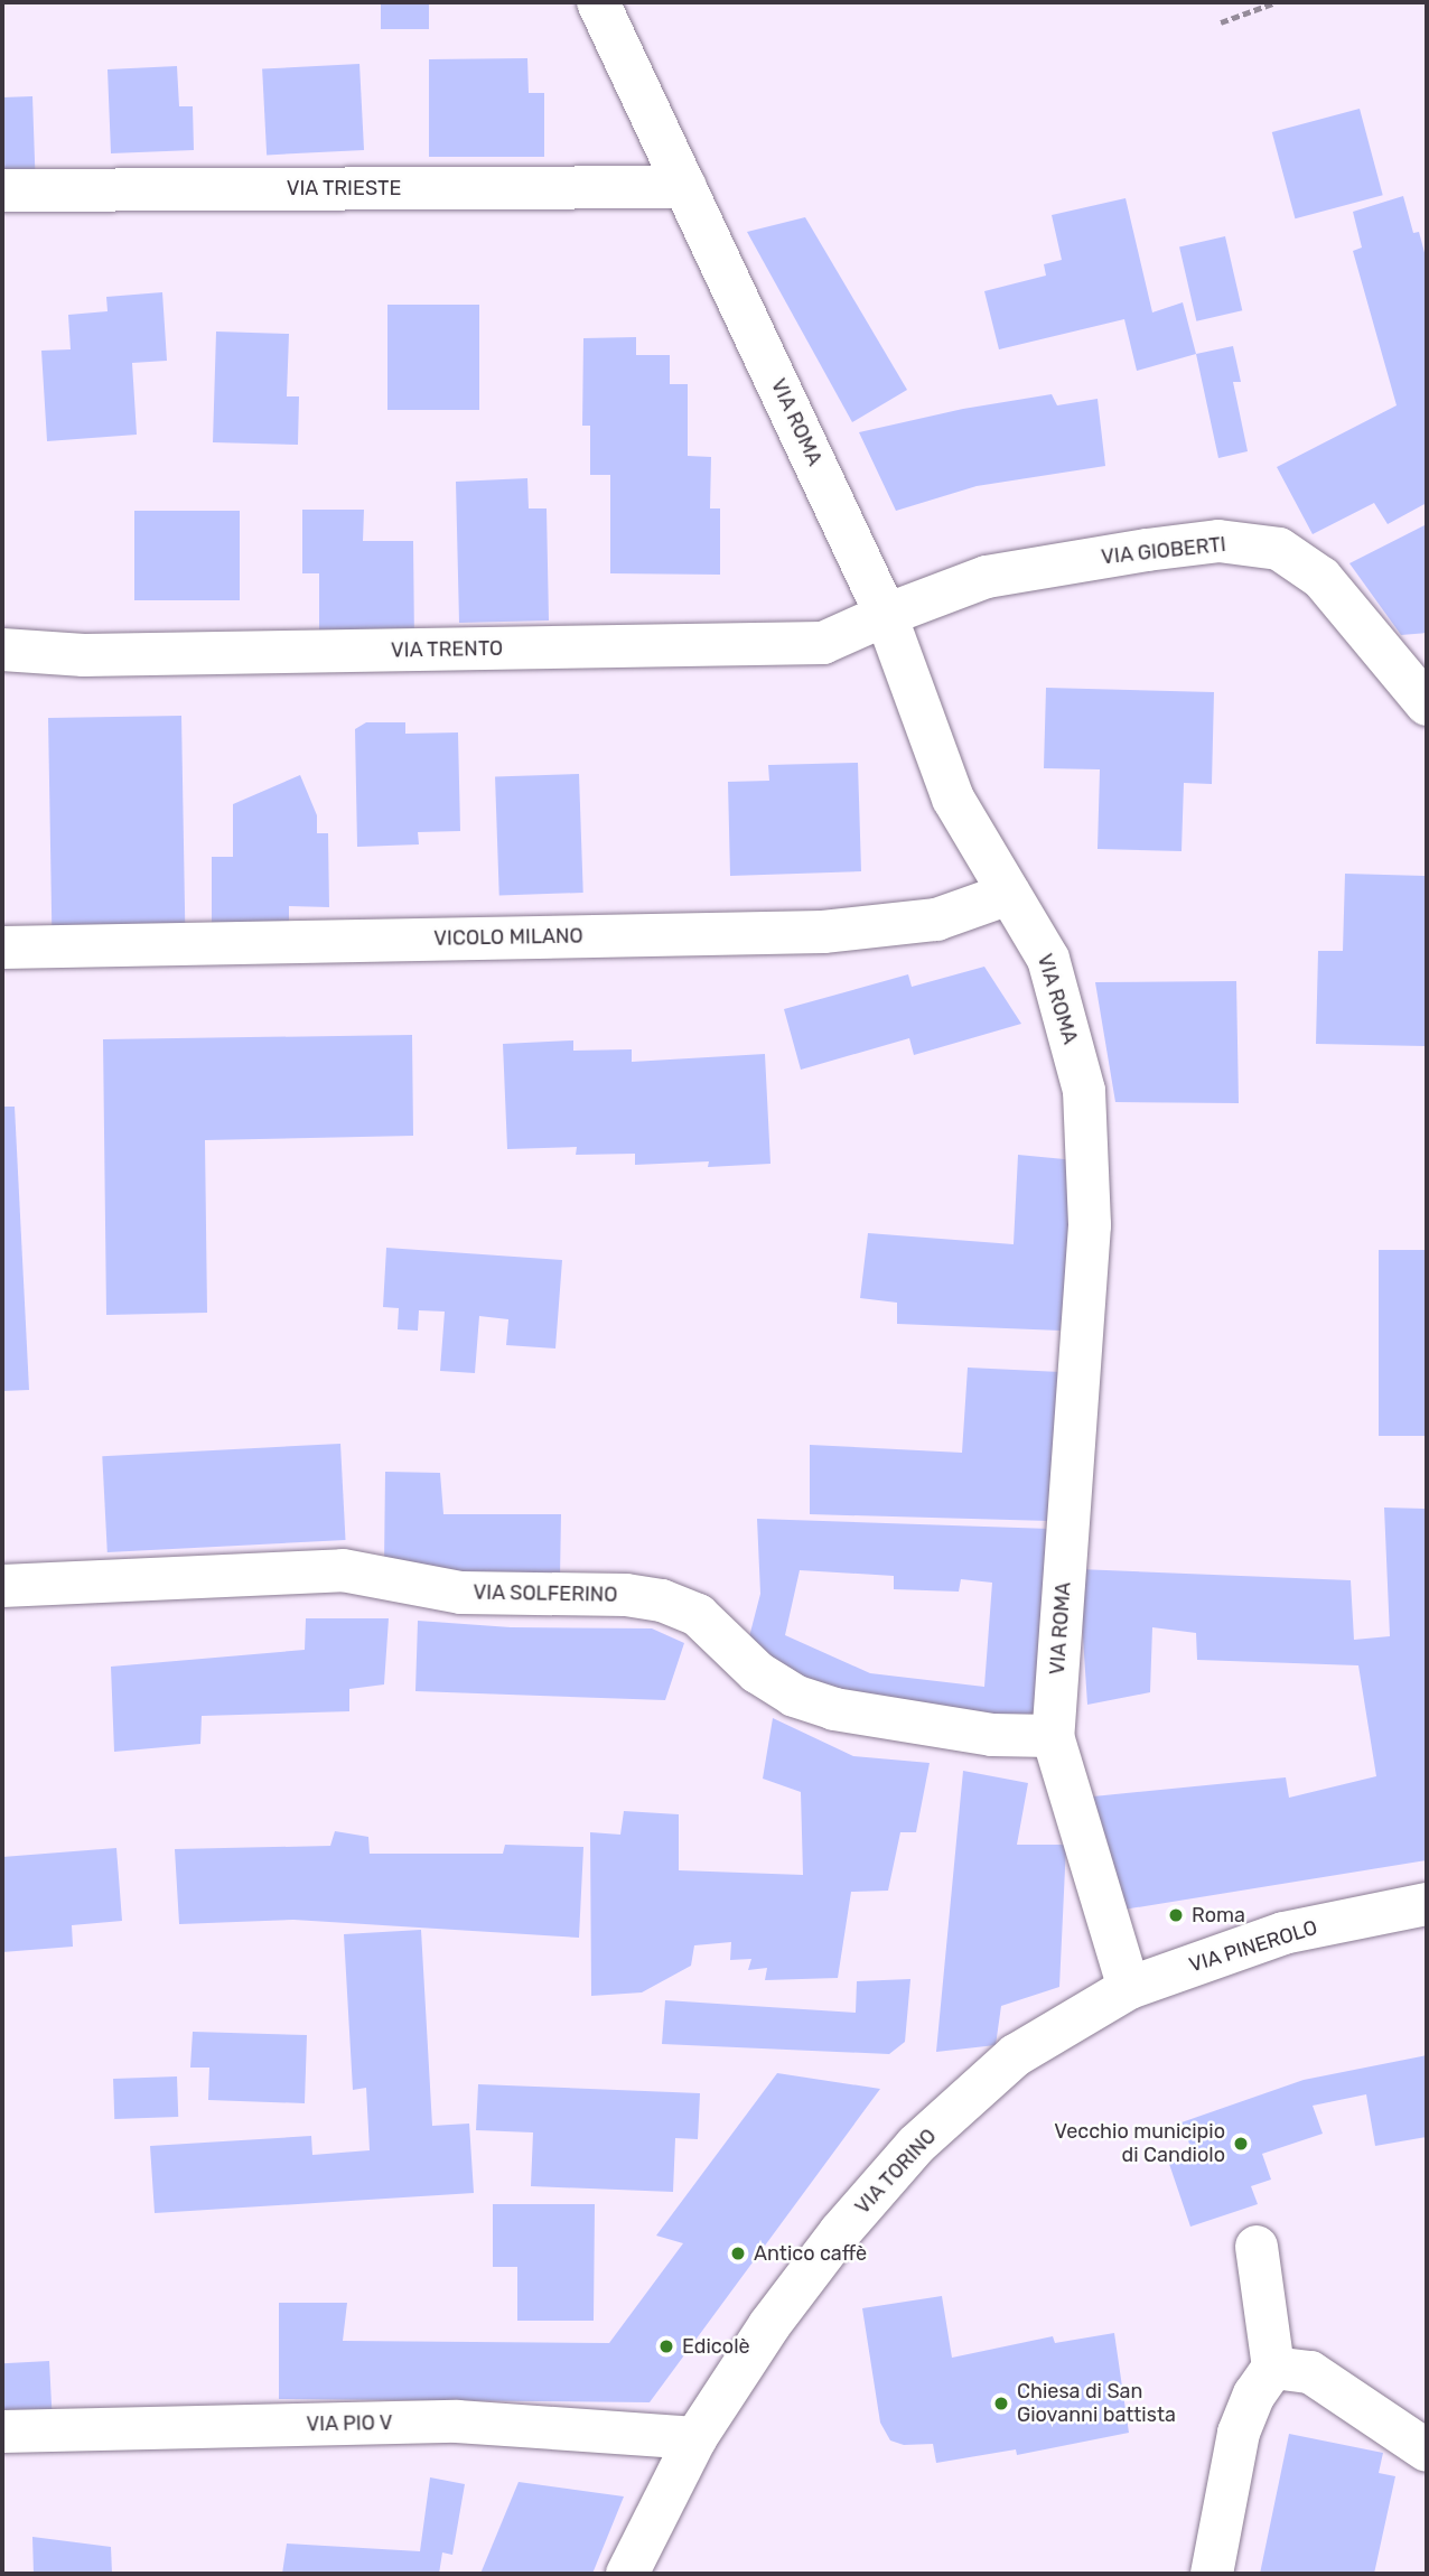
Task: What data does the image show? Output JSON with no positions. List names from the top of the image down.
{
  "streets": {
    "street": [
      "VIA TRIESTE",
      "VIA ROMA",
      "VIA GIOBERTI",
      "VIA TRENTO",
      "VICOLO MILANO",
      "VIA SOLFERINO",
      "VIA PINEROLO",
      "VIA TORINO",
      "VIA PIO V"
    ]
  },
  "crossings": [
    ["VIA TRIESTE", "VIA ROMA"],
    ["VIA ROMA", "VIA GIOBERTI"],
    ["VIA ROMA", "VIA TRENTO"],
    ["VIA ROMA", "VICOLO MILANO"],
    ["VIA ROMA", "VIA SOLFERINO"],
    ["VIA ROMA", "VIA PINEROLO"],
    ["VIA ROMA", "VIA TORINO"],
    ["VIA GIOBERTI", "VIA TRENTO"],
    ["VIA PINEROLO", "VIA TORINO"],
    ["VIA TORINO", "VIA PIO V"]
  ],
  "places": [
    "Roma",
    "Vecchio municipio di Candiolo",
    "Antico caffè",
    "Edicolè",
    "Chiesa di San Giovanni battista"
  ]
}
